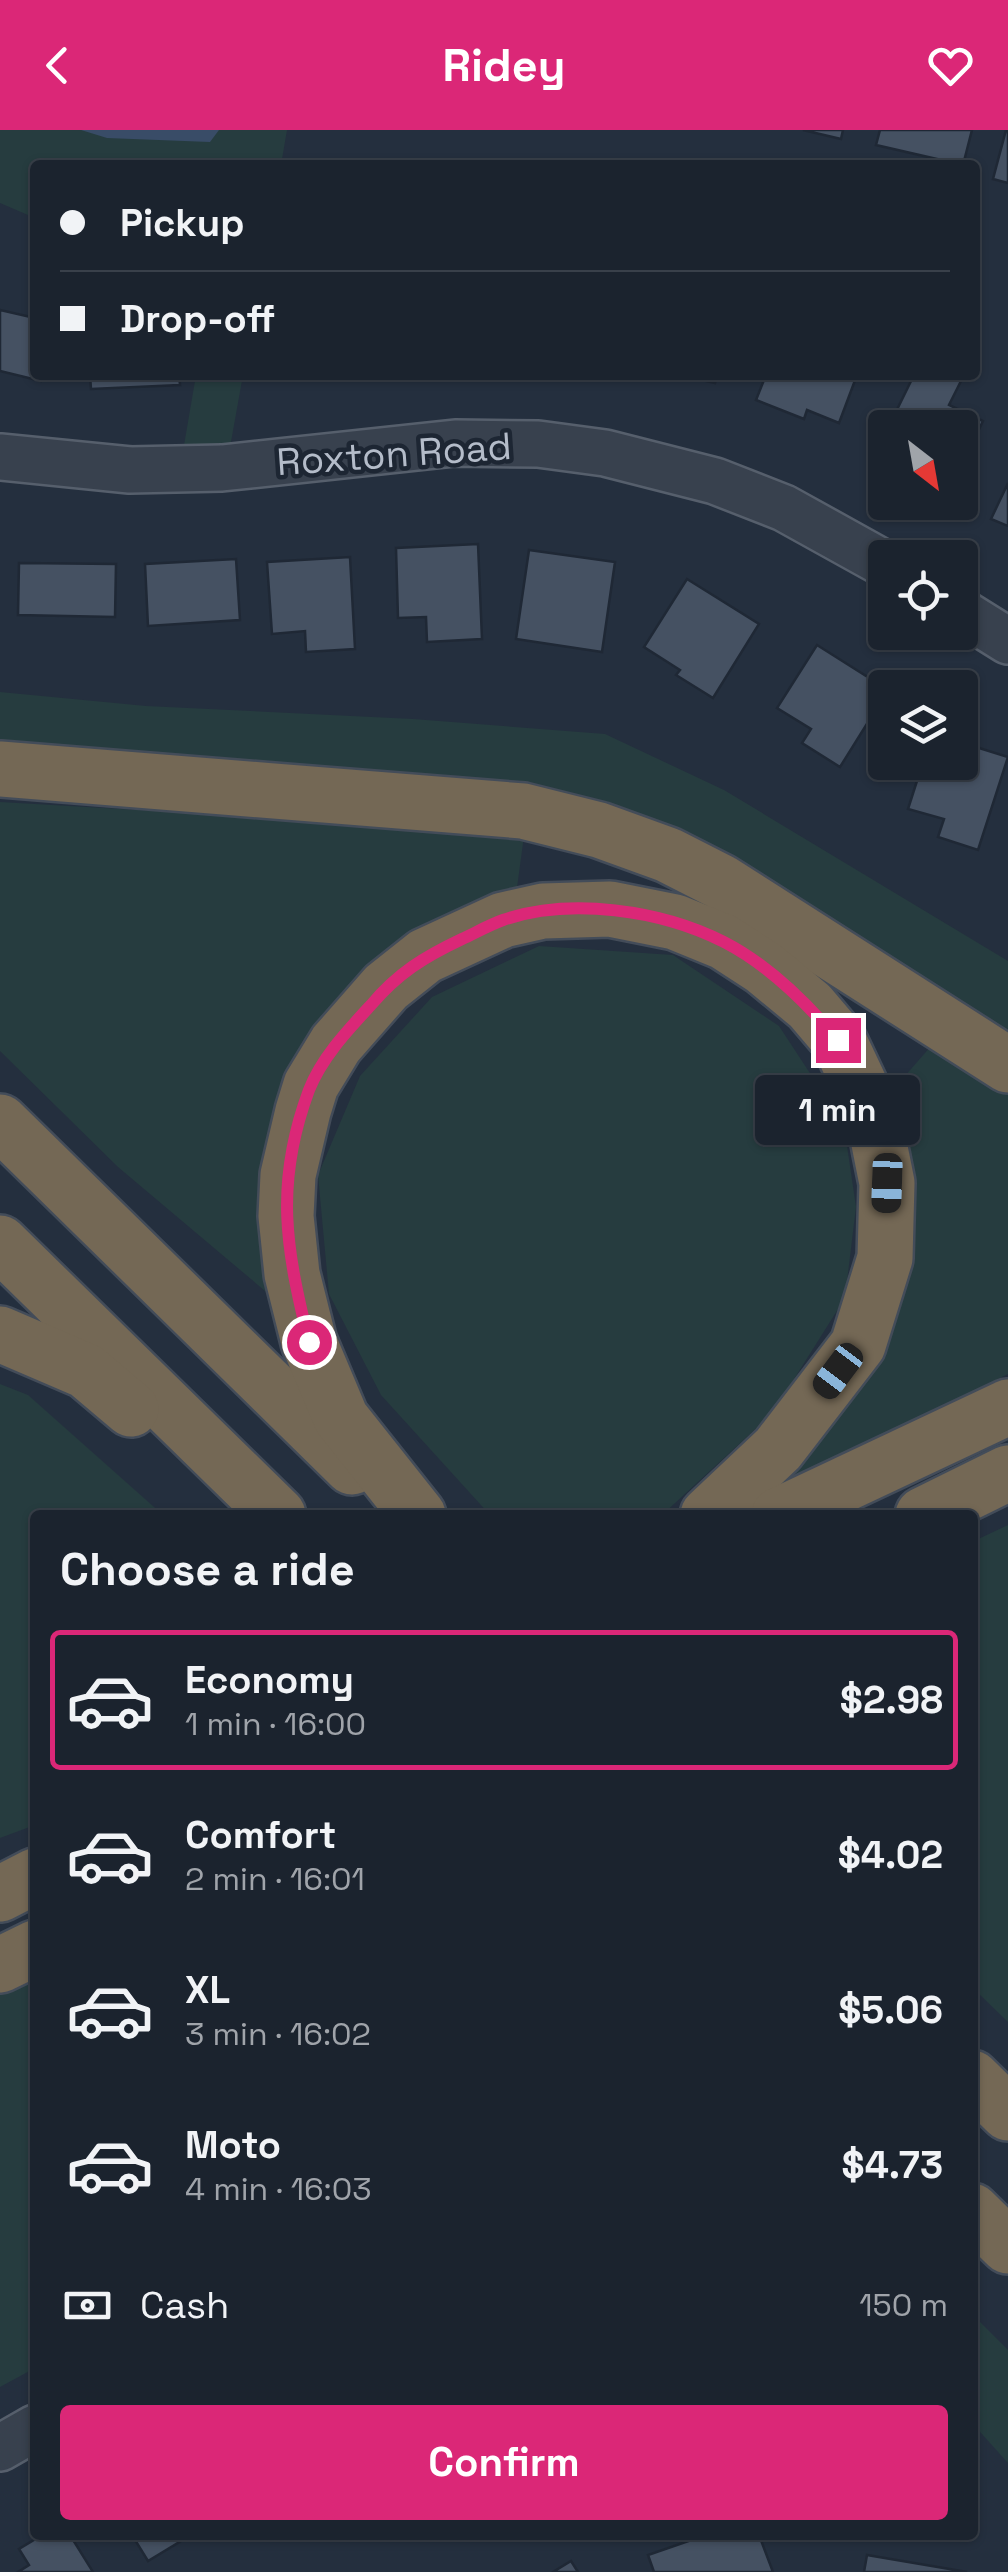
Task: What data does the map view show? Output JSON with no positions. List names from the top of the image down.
{
  "streets": {
    "street": ["Roxton Road"]
  },
  "north": "bottom right",
  "page": {
    "header": "Ridey",
    "banner": ["Pickup", "Drop-off"],
    "bubble": "1 min",
    "heading": "Choose a ride",
    "list": [
      {
        "name": "Economy",
        "note": "1 min · 16:00",
        "value": "$2.98"
      },
      {
        "name": "Comfort",
        "note": "2 min · 16:01",
        "value": "$4.02"
      },
      {
        "name": "XL",
        "note": "3 min · 16:02",
        "value": "$5.06"
      },
      {
        "name": "Moto",
        "note": "4 min · 16:03",
        "value": "$4.73"
      }
    ],
    "pay": ["Cash", "150 m"],
    "buttons": "Confirm"
  }
}
